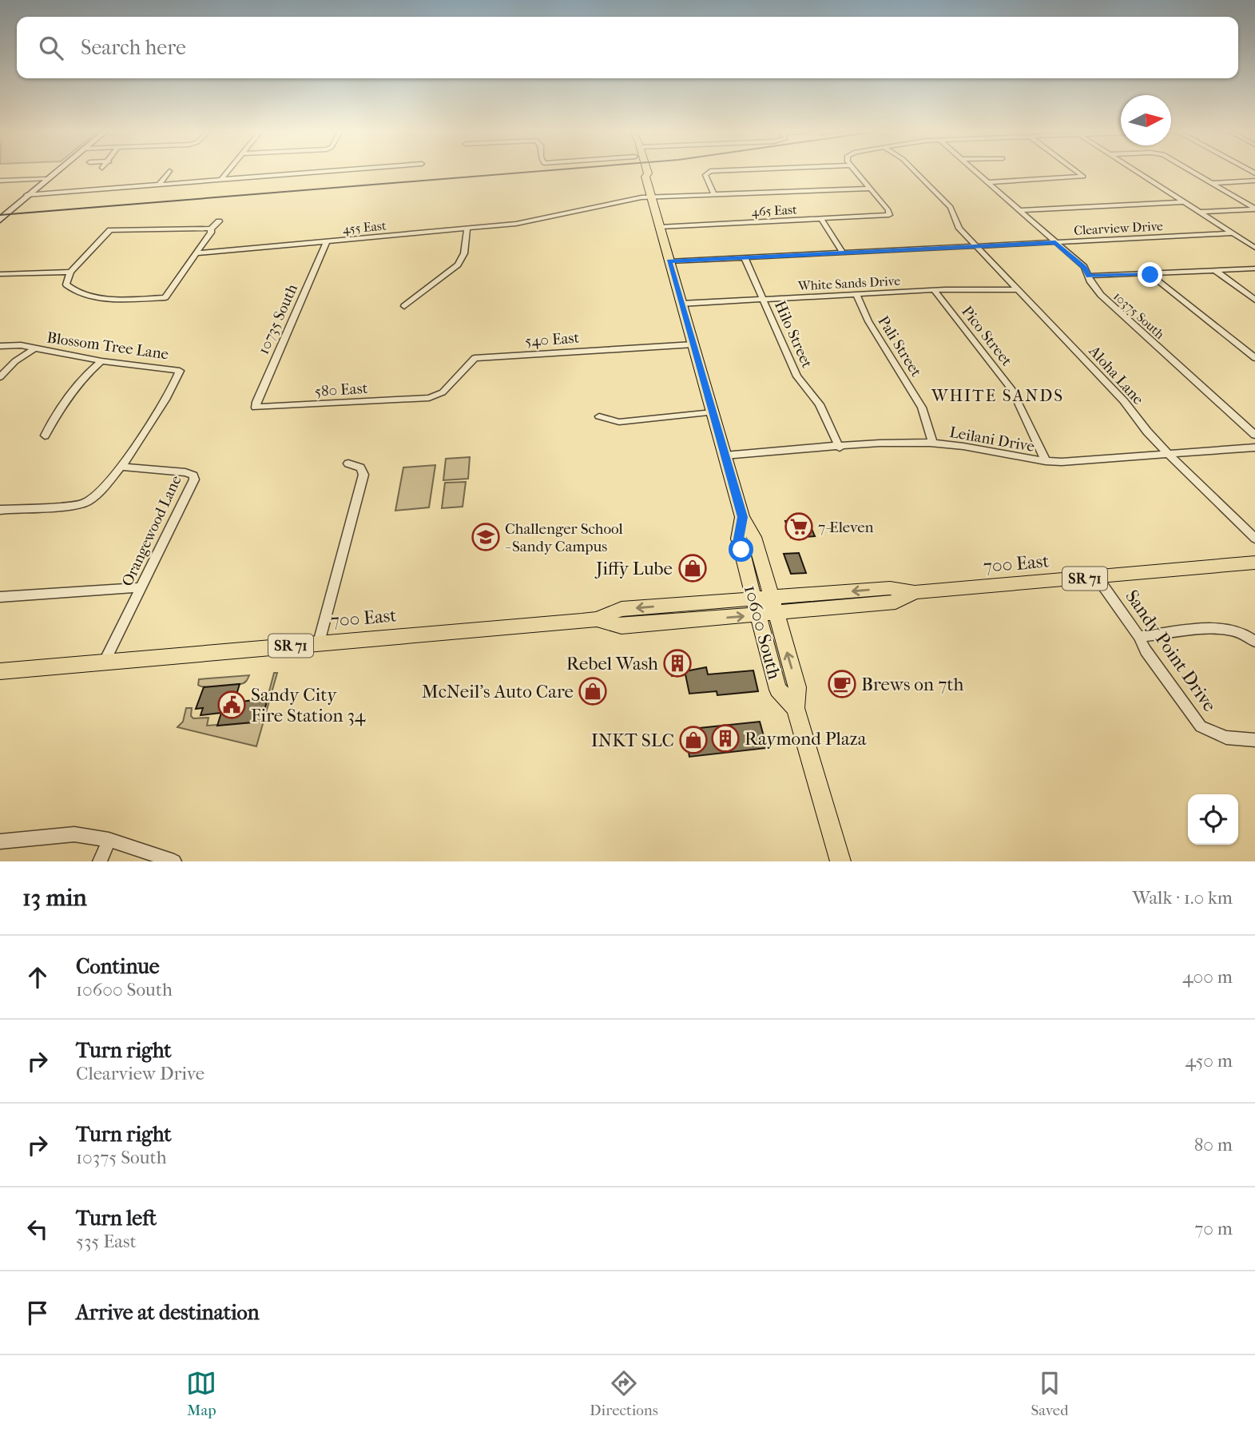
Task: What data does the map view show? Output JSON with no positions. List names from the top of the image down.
{
  "streets": {
    "main road": ["700 East", "SR 71", "10600 South"],
    "street": [
      "465 East",
      "455 East",
      "Clearview Drive",
      "White Sands Drive",
      "10375 South",
      "10735 South",
      "Hilo Street",
      "Pico Street",
      "540 East",
      "Blossom Tree Lane",
      "Pali Street",
      "Aloha Lane",
      "580 East",
      "Leilani Drive",
      "Orangewood Lane",
      "Sandy Point Drive"
    ]
  },
  "crossings": [
    ["465 East", "455 East"],
    ["465 East", "10600 South"],
    ["455 East", "10735 South"],
    ["455 East", "10600 South"],
    ["Clearview Drive", "10375 South"],
    ["Clearview Drive", "Hilo Street"],
    ["Clearview Drive", "Aloha Lane"],
    ["Clearview Drive", "10600 South"],
    ["White Sands Drive", "Hilo Street"],
    ["White Sands Drive", "Pico Street"],
    ["White Sands Drive", "Pali Street"],
    ["White Sands Drive", "Aloha Lane"],
    ["White Sands Drive", "10600 South"],
    ["10735 South", "580 East"],
    ["Hilo Street", "Leilani Drive"],
    ["Pico Street", "Leilani Drive"],
    ["540 East", "580 East"],
    ["540 East", "10600 South"],
    ["Blossom Tree Lane", "Orangewood Lane"],
    ["Pali Street", "Leilani Drive"],
    ["Aloha Lane", "Leilani Drive"],
    ["Leilani Drive", "10600 South"],
    ["Orangewood Lane", "700 East"],
    ["700 East", "10600 South"],
    ["700 East", "Sandy Point Drive"]
  ],
  "districts": ["WHITE SANDS"],
  "places": {
    "supermarket": ["7-Eleven"],
    "school or university": ["Challenger School - Sandy Campus"],
    "shop": ["Jiffy Lube", "McNeil's Auto Care", "INKT SLC"],
    "building": ["Rebel Wash", "Raymond Plaza"],
    "cafe": ["Brews on 7th"],
    "public building": ["Sandy City Fire Station 34"]
  },
  "north": "right",
  "page": {
    "search": "Search here",
    "heading": ["13 min", "Walk · 1.0 km"],
    "list": [
      ["Continue", "10600 South", "400 m"],
      ["Turn right", "Clearview Drive", "450 m"],
      ["Turn right", "10375 South", "80 m"],
      ["Turn left", "535 East", "70 m"],
      "Arrive at destination"
    ],
    "nav": ["Map", "Directions", "Saved"]
  }
}
